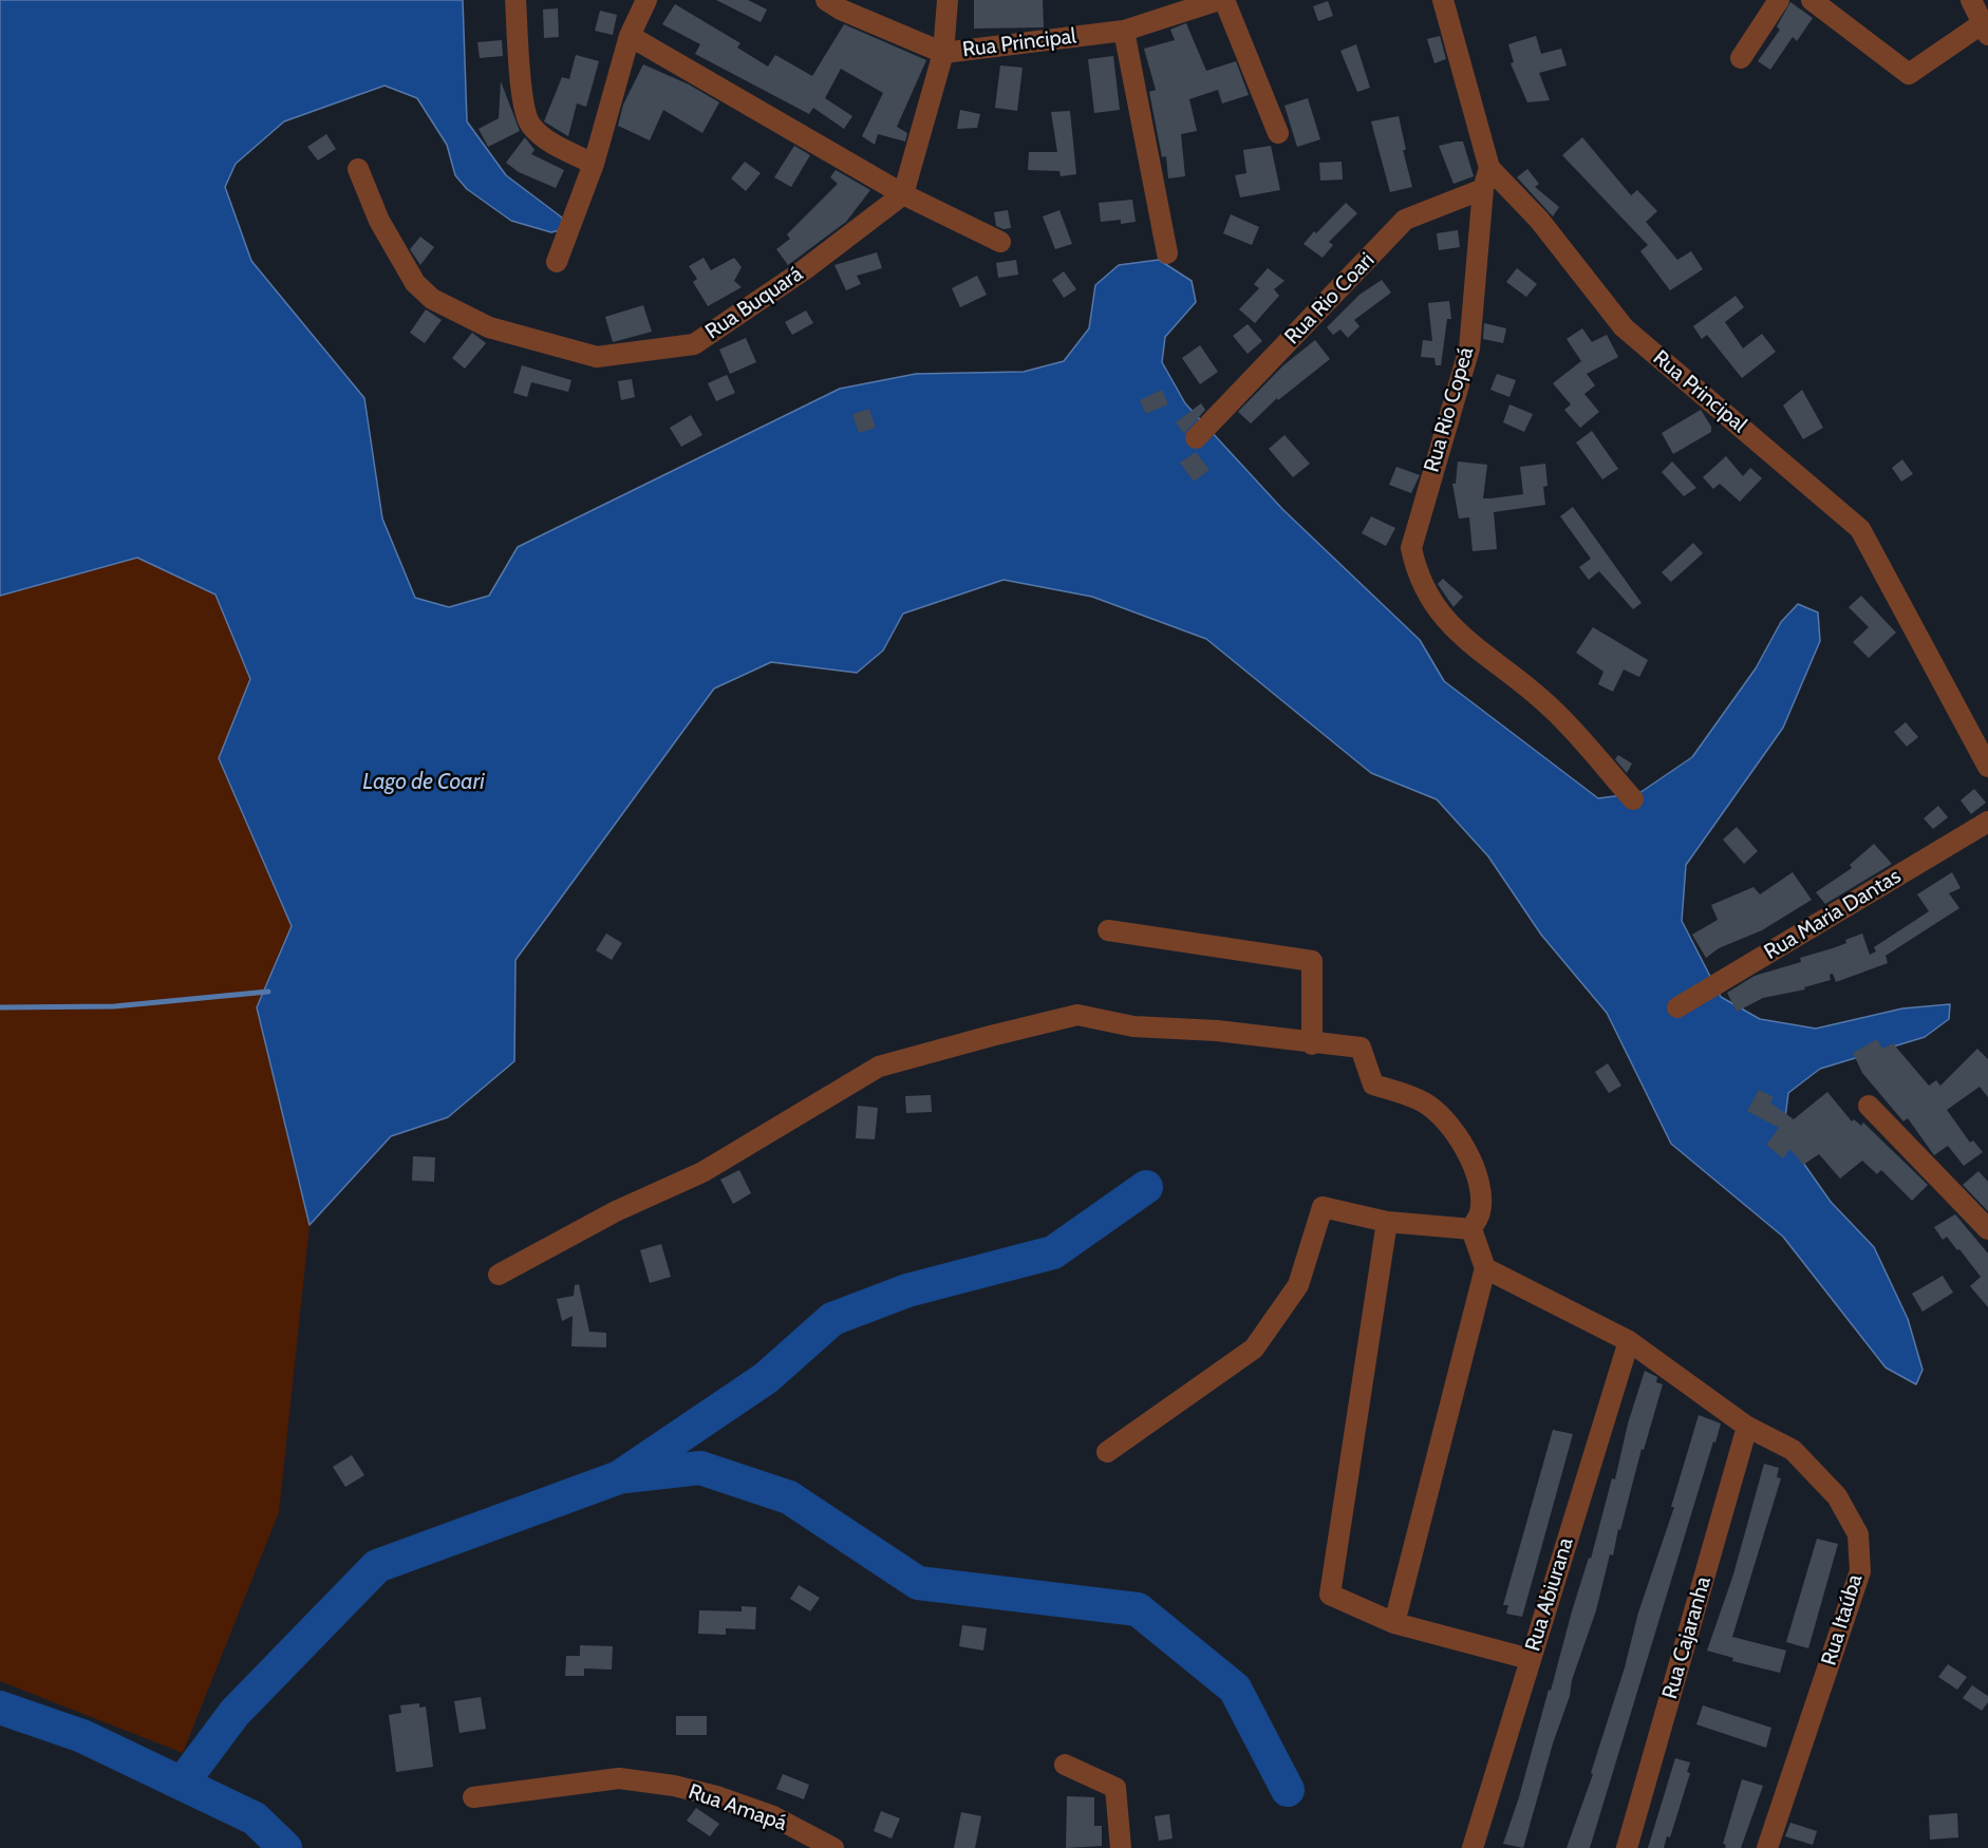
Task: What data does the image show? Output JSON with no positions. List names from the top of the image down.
{
  "streets": {
    "street": [
      "Rua Principal",
      "Rua Rio Coari",
      "Rua Buquará",
      "Rua Rio Copeá",
      "Rua Maria Dantas",
      "Rua Abiurana",
      "Rua Itaúba",
      "Rua Cajaranha",
      "Rua Amapá"
    ]
  },
  "crossings": [
    ["Rua Principal", "Rua Rio Copeá"],
    ["Rua Rio Coari", "Rua Rio Copeá"],
    ["Rua Abiurana", "Rua Itaúba"],
    ["Rua Itaúba", "Rua Cajaranha"]
  ],
  "water": ["Lago de Coari"]
}
